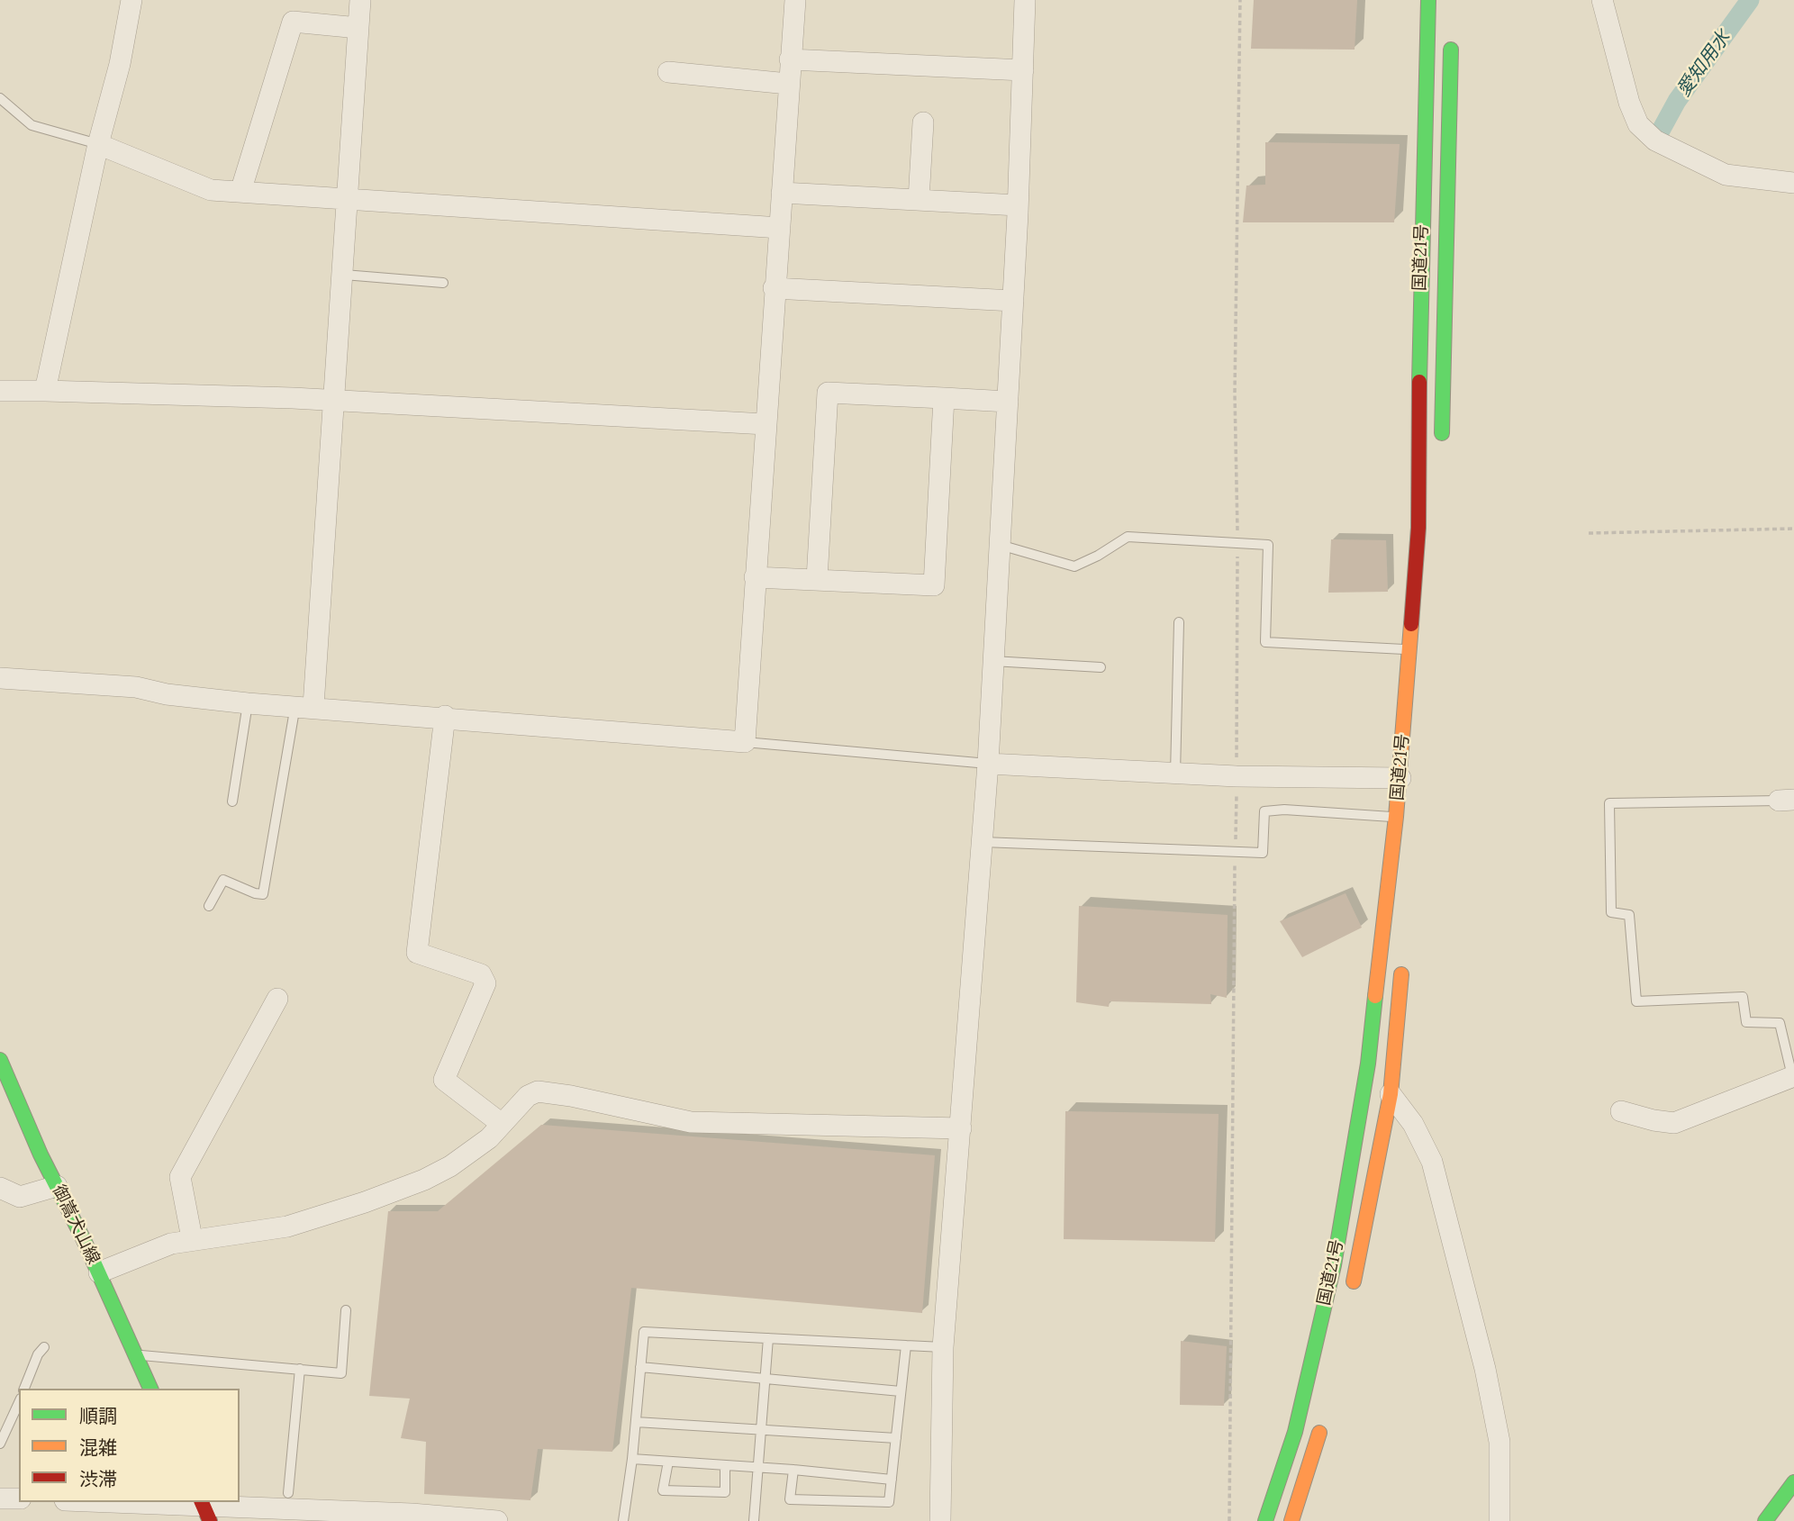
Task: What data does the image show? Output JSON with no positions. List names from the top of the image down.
{
  "streets": {
    "main road": ["国道21号", "御嵩犬山線"]
  },
  "water": ["愛知用水"],
  "legend": ["順調", "混雑", "渋滞"]
}
